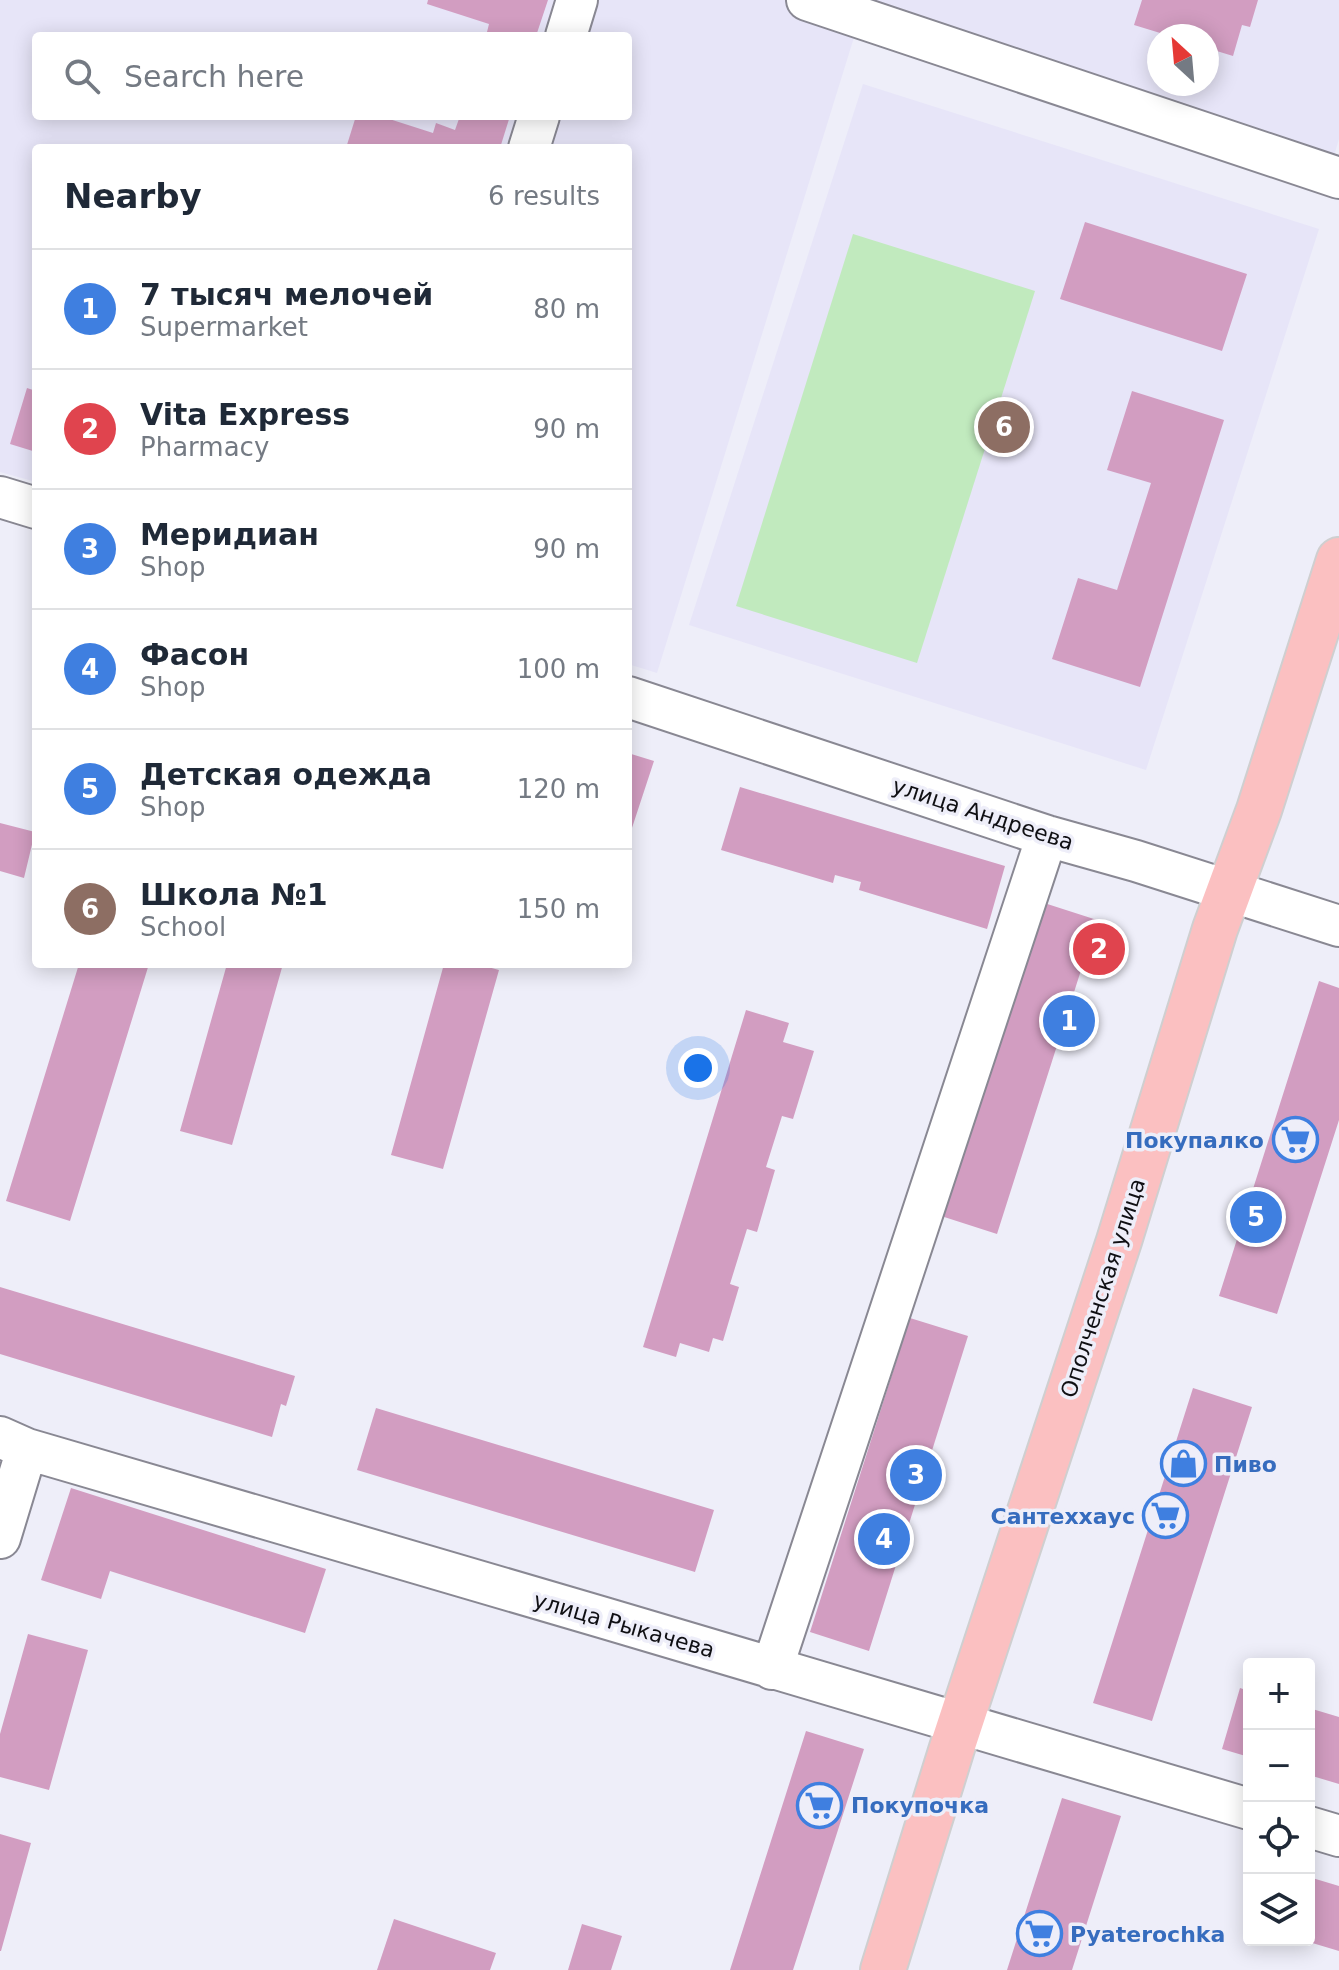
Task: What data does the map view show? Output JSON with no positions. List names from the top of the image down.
{
  "streets": {
    "highway": ["Ополченская улица"],
    "street": ["улица Андреева", "улица Рыкачева"]
  },
  "crossings": [
    ["улица Андреева", "Ополченская улица"],
    ["Ополченская улица", "улица Рыкачева"]
  ],
  "places": {
    "supermarket": [
      "Покупалко",
      "Сантеххаус",
      "Покупочка",
      "Pyaterochka"
    ],
    "shop": ["Пиво"]
  },
  "north": "top left",
  "page": {
    "search": "Search here",
    "heading": ["Nearby", "6 results"],
    "list": [
      {
        "mark": "1",
        "name": "7 тысяч мелочей",
        "note": "Supermarket",
        "value": "80 m"
      },
      {
        "mark": "2",
        "name": "Vita Express",
        "note": "Pharmacy",
        "value": "90 m"
      },
      {
        "mark": "3",
        "name": "Меридиан",
        "note": "Shop",
        "value": "90 m"
      },
      {
        "mark": "4",
        "name": "Фасон",
        "note": "Shop",
        "value": "100 m"
      },
      {
        "mark": "5",
        "name": "Детская одежда",
        "note": "Shop",
        "value": "120 m"
      },
      {
        "mark": "6",
        "name": "Школа №1",
        "note": "School",
        "value": "150 m"
      }
    ],
    "pins": [
      "6",
      "2",
      "1",
      "5",
      "3",
      "4"
    ],
    "map_buttons": ["+", "−"]
  }
}
